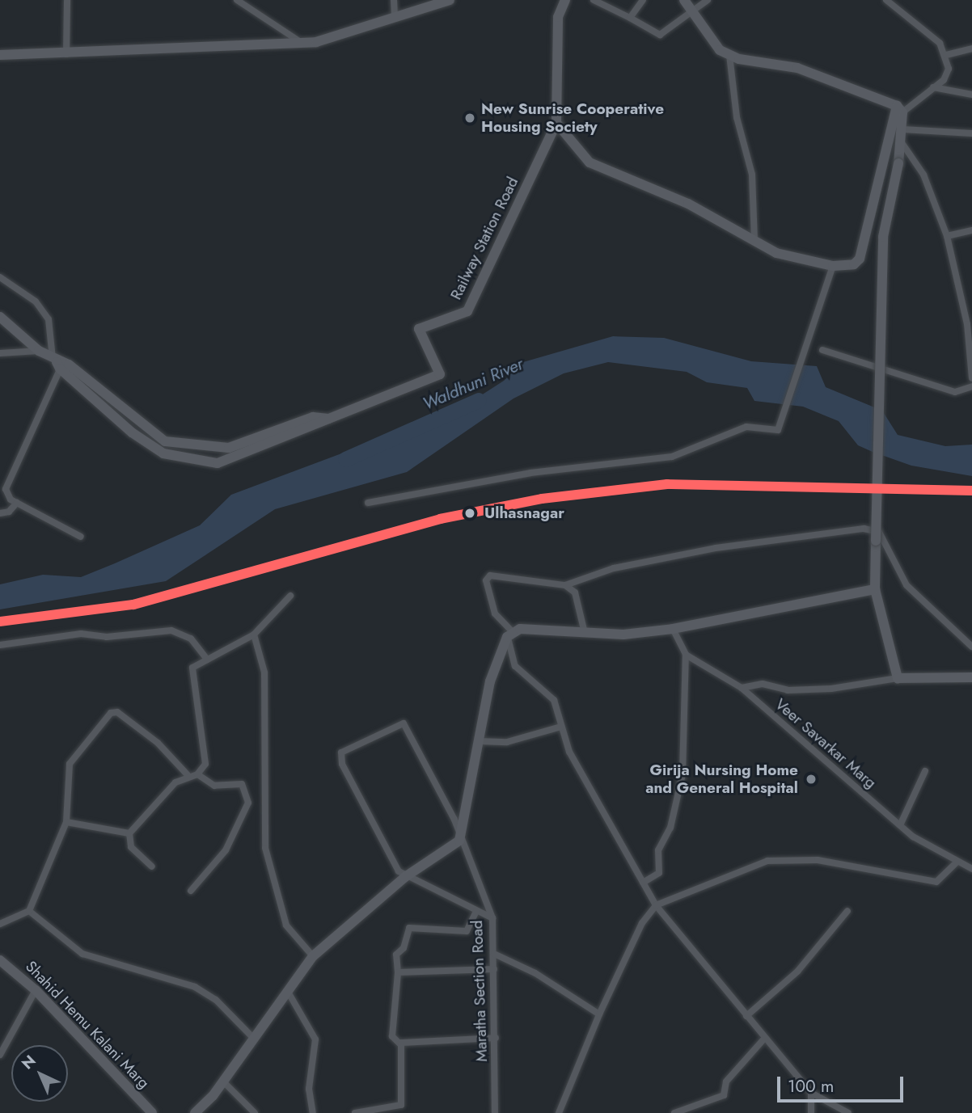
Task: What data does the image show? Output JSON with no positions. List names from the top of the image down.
{
  "streets": {
    "street": [
      "Railway Station Road",
      "Veer Savarkar Marg",
      "Maratha Section Road",
      "Shahid Hemu Kalani Marg"
    ]
  },
  "water": ["Waldhuni River"],
  "places": ["New Sunrise Cooperative Housing Society", "Ulhasnagar", "Girija Nursing Home and General Hospital"],
  "scale_bar": "100 m",
  "north": "top left"
}
